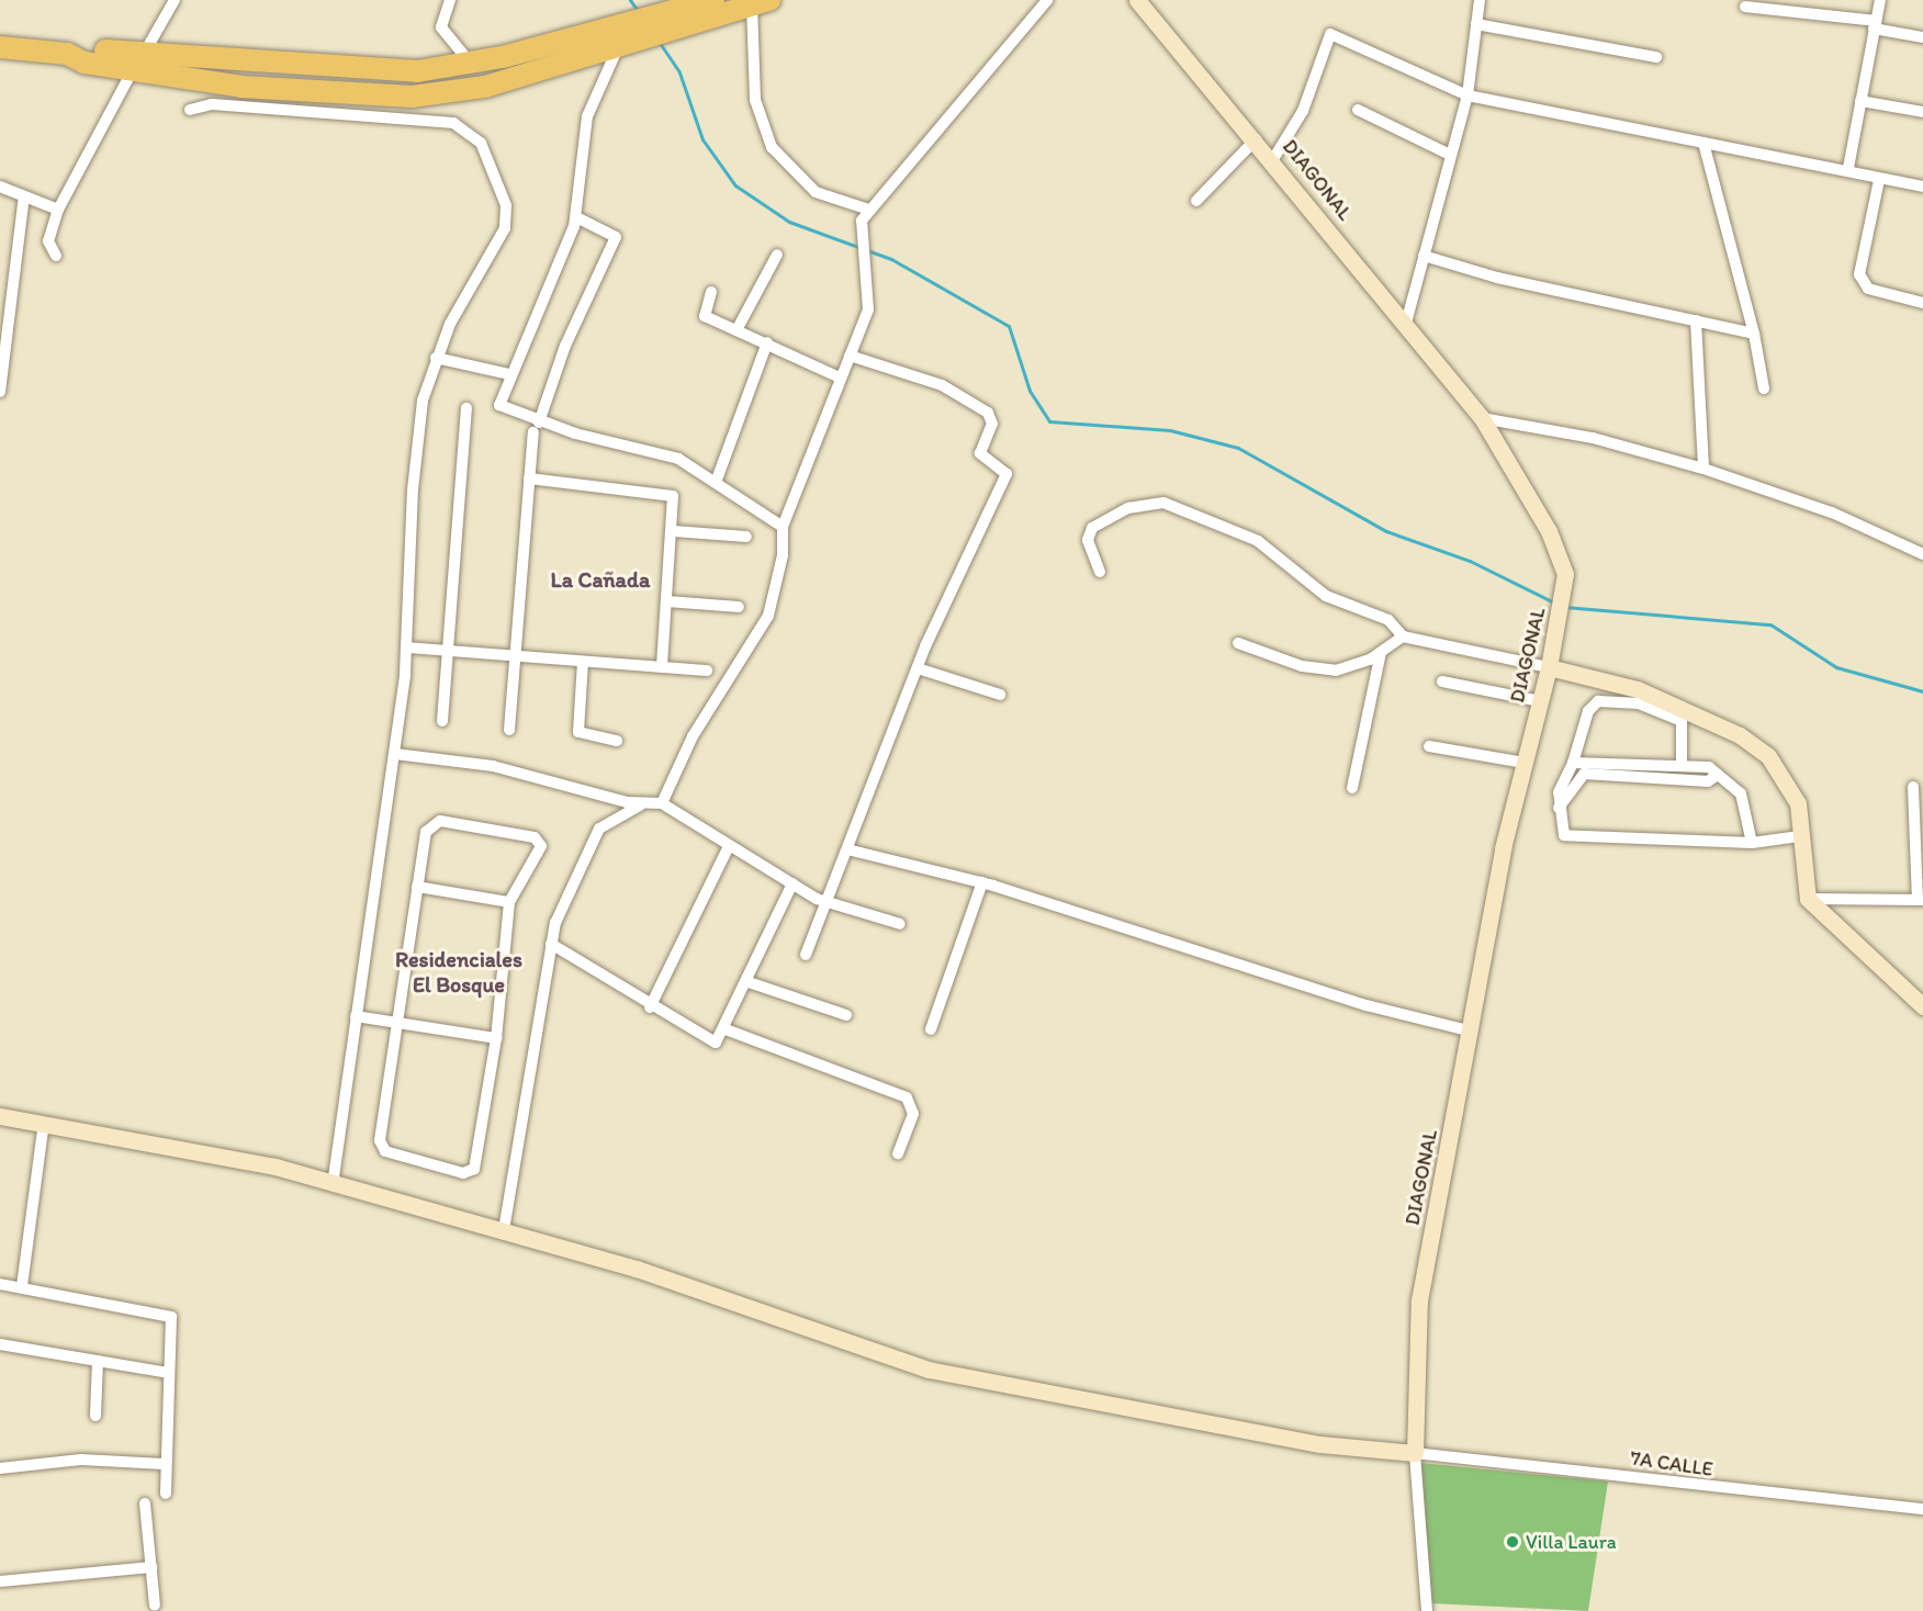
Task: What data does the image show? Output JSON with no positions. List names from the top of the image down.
{
  "streets": {
    "street": ["DIAGONAL", "7A CALLE"]
  },
  "crossings": [
    ["DIAGONAL", "7A CALLE"]
  ],
  "districts": ["La Cañada", "Residenciales El Bosque"],
  "places": ["Villa Laura"]
}
